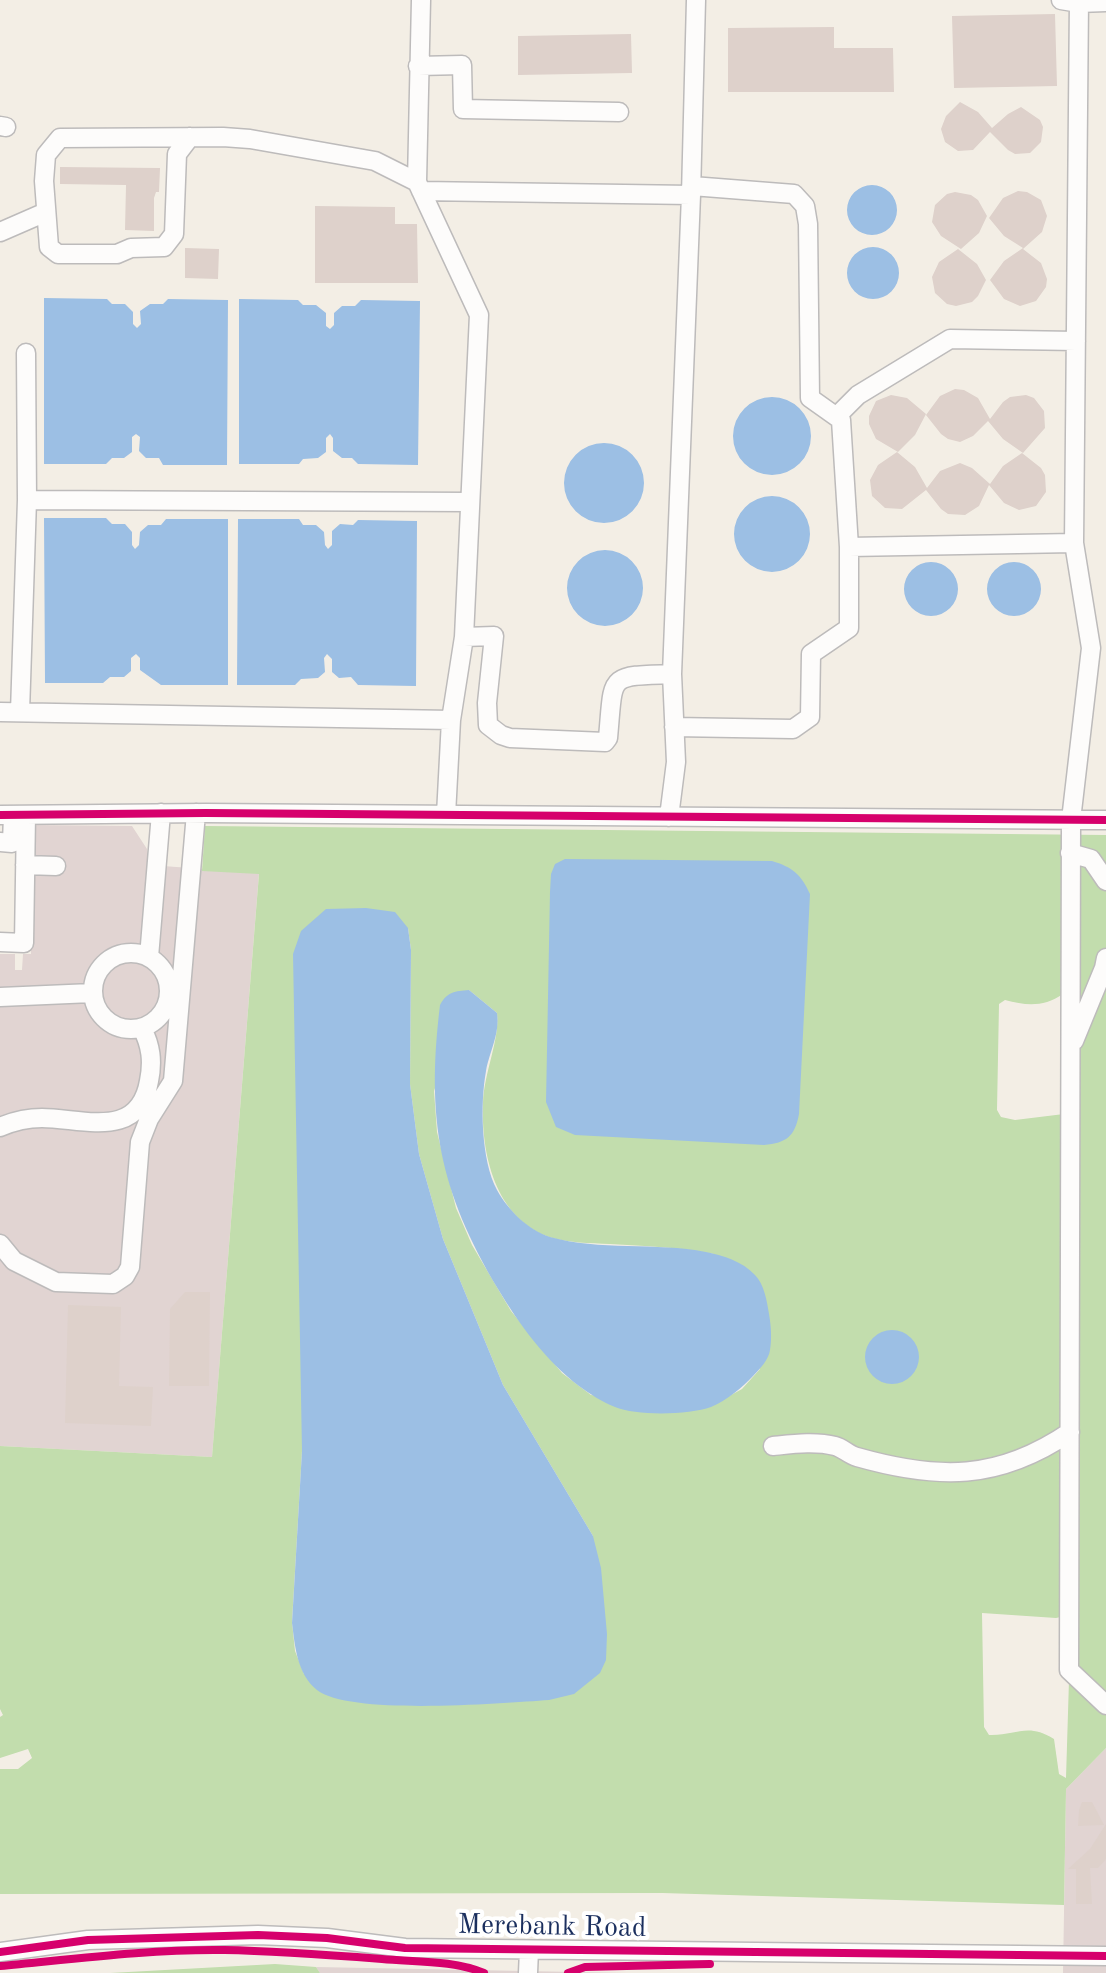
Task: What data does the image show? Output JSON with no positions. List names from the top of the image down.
{
  "streets": {
    "street": ["Merebank Road"]
  }
}
